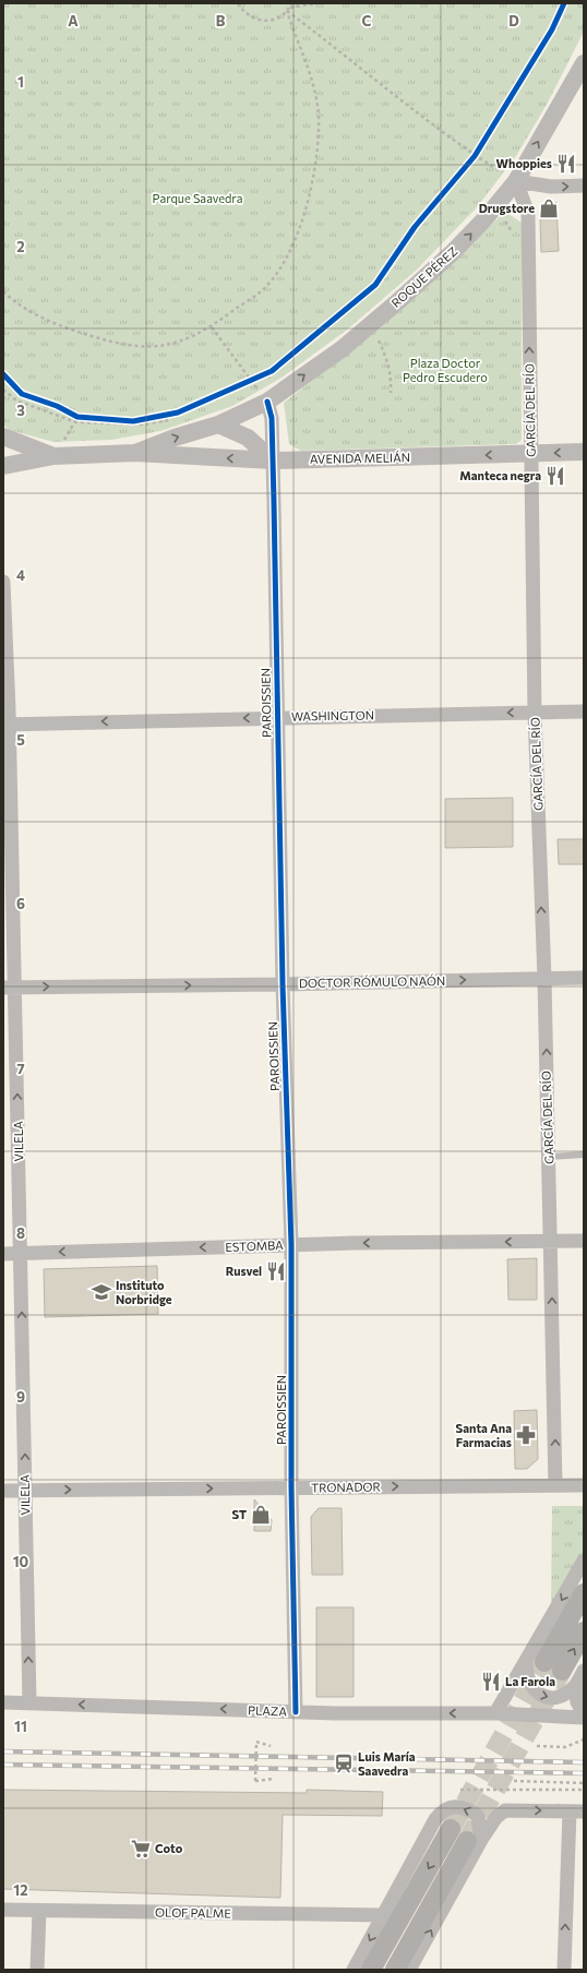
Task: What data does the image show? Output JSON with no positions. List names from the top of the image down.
{
  "streets": {
    "street": [
      "ROQUE PÉREZ",
      "GARCÍA DEL RÍO",
      "AVENIDA MELIÁN",
      "PAROISSIEN",
      "WASHINGTON",
      "DOCTOR RÓMULO NAÓN",
      "VILELA",
      "ESTOMBA",
      "TRONADOR",
      "PLAZA",
      "OLOF PALME"
    ]
  },
  "crossings": [
    ["ROQUE PÉREZ", "GARCÍA DEL RÍO"],
    ["ROQUE PÉREZ", "AVENIDA MELIÁN"],
    ["ROQUE PÉREZ", "PAROISSIEN"],
    ["GARCÍA DEL RÍO", "AVENIDA MELIÁN"],
    ["GARCÍA DEL RÍO", "WASHINGTON"],
    ["GARCÍA DEL RÍO", "DOCTOR RÓMULO NAÓN"],
    ["GARCÍA DEL RÍO", "ESTOMBA"],
    ["GARCÍA DEL RÍO", "TRONADOR"],
    ["AVENIDA MELIÁN", "PAROISSIEN"],
    ["PAROISSIEN", "WASHINGTON"],
    ["PAROISSIEN", "DOCTOR RÓMULO NAÓN"],
    ["PAROISSIEN", "ESTOMBA"],
    ["PAROISSIEN", "TRONADOR"],
    ["PAROISSIEN", "PLAZA"],
    ["WASHINGTON", "VILELA"],
    ["DOCTOR RÓMULO NAÓN", "VILELA"],
    ["VILELA", "ESTOMBA"],
    ["VILELA", "TRONADOR"],
    ["VILELA", "PLAZA"]
  ],
  "one_way": [
    "ROQUE PÉREZ",
    "GARCÍA DEL RÍO",
    "WASHINGTON",
    "DOCTOR RÓMULO NAÓN",
    "VILELA",
    "ESTOMBA",
    "TRONADOR",
    "PLAZA"
  ],
  "parks": ["Parque Saavedra", "Plaza Doctor Pedro Escudero"],
  "places": {
    "restaurant": [
      "Whoppies",
      "Manteca negra",
      "Rusvel",
      "La Farola"
    ],
    "shop": ["Drugstore", "ST"],
    "school or university": ["Instituto Norbridge"],
    "pharmacy": ["Santa Ana Farmacias"],
    "station": ["Luis María Saavedra"],
    "supermarket": ["Coto"]
  },
  "grid": {
    "columns": [
      "A",
      "B",
      "C",
      "D"
    ],
    "rows": [
      "1",
      "2",
      "3",
      "4",
      "5",
      "6",
      "7",
      "8",
      "9",
      "10",
      "11",
      "12"
    ]
  }
}
